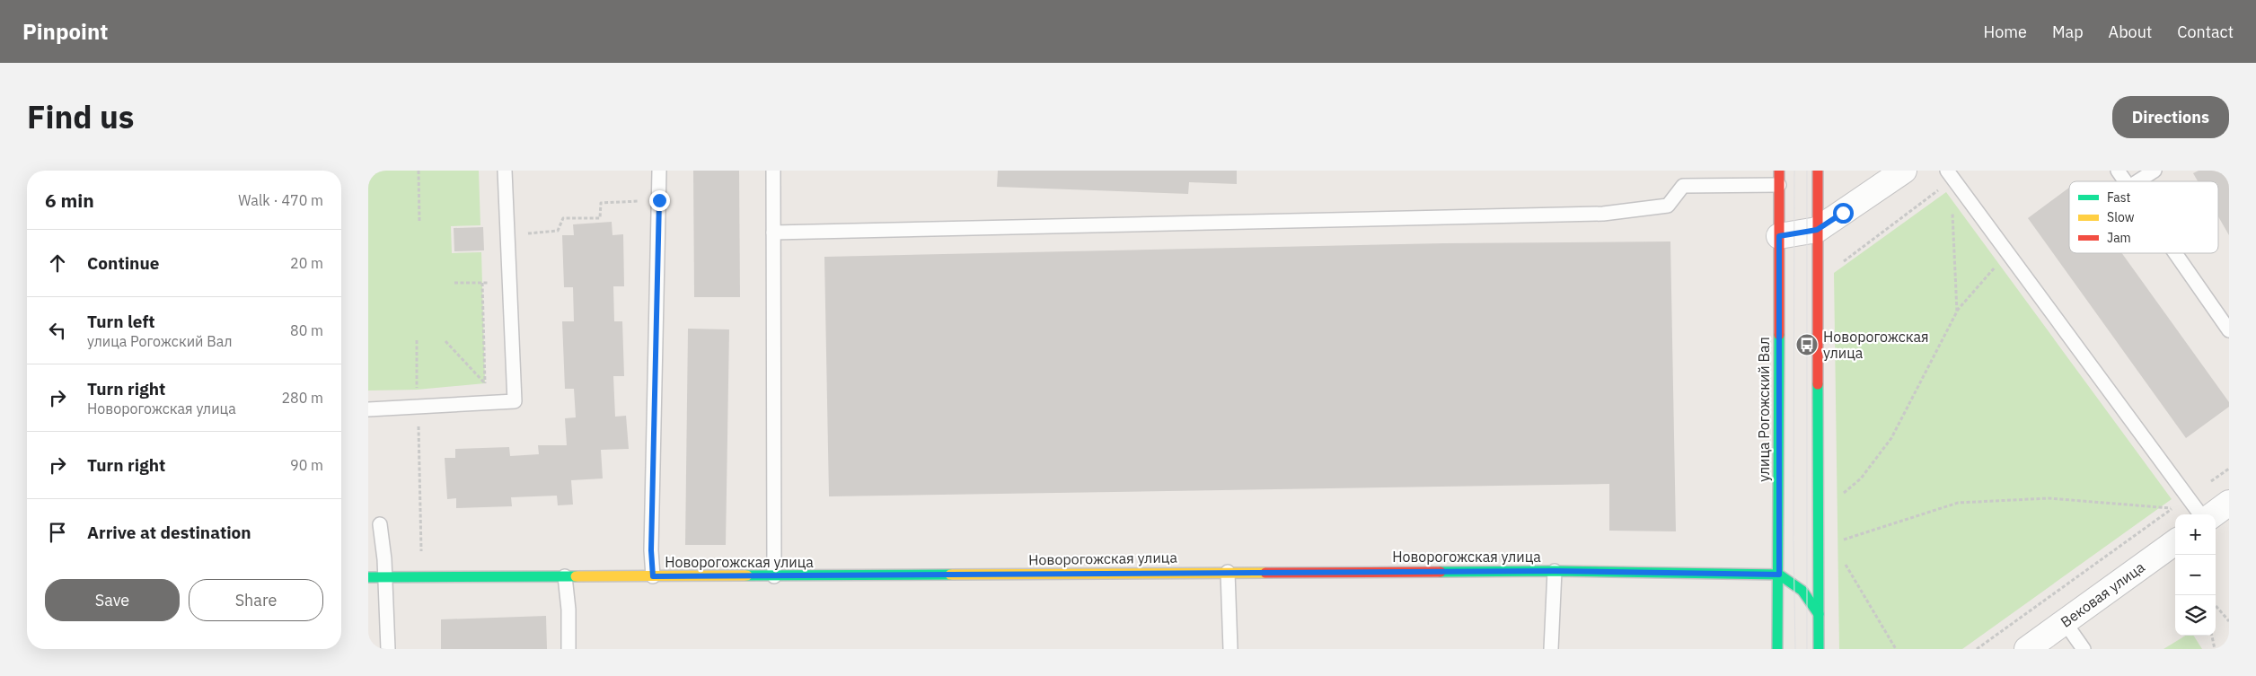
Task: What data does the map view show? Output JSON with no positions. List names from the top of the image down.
{
  "streets": {
    "street": ["улица Рогожский Вал", "Новорогожская улица", "Вековая улица"]
  },
  "crossings": [
    ["улица Рогожский Вал", "Новорогожская улица"]
  ],
  "places": {
    "bus stop": ["Новорогожская улица"]
  },
  "legend": ["Fast", "Slow", "Jam"],
  "page": {
    "header": "Pinpoint",
    "nav": [
      "Home",
      "Map",
      "About",
      "Contact"
    ],
    "title": "Find us",
    "buttons": [
      "Directions",
      ["Save", "Share"]
    ],
    "heading": ["6 min", "Walk · 470 m"],
    "list": [
      ["Continue", "20 m"],
      ["Turn left", "улица Рогожский Вал", "80 m"],
      ["Turn right", "Новорогожская улица", "280 m"],
      ["Turn right", "90 m"],
      "Arrive at destination"
    ],
    "map_buttons": ["+", "−"]
  }
}
